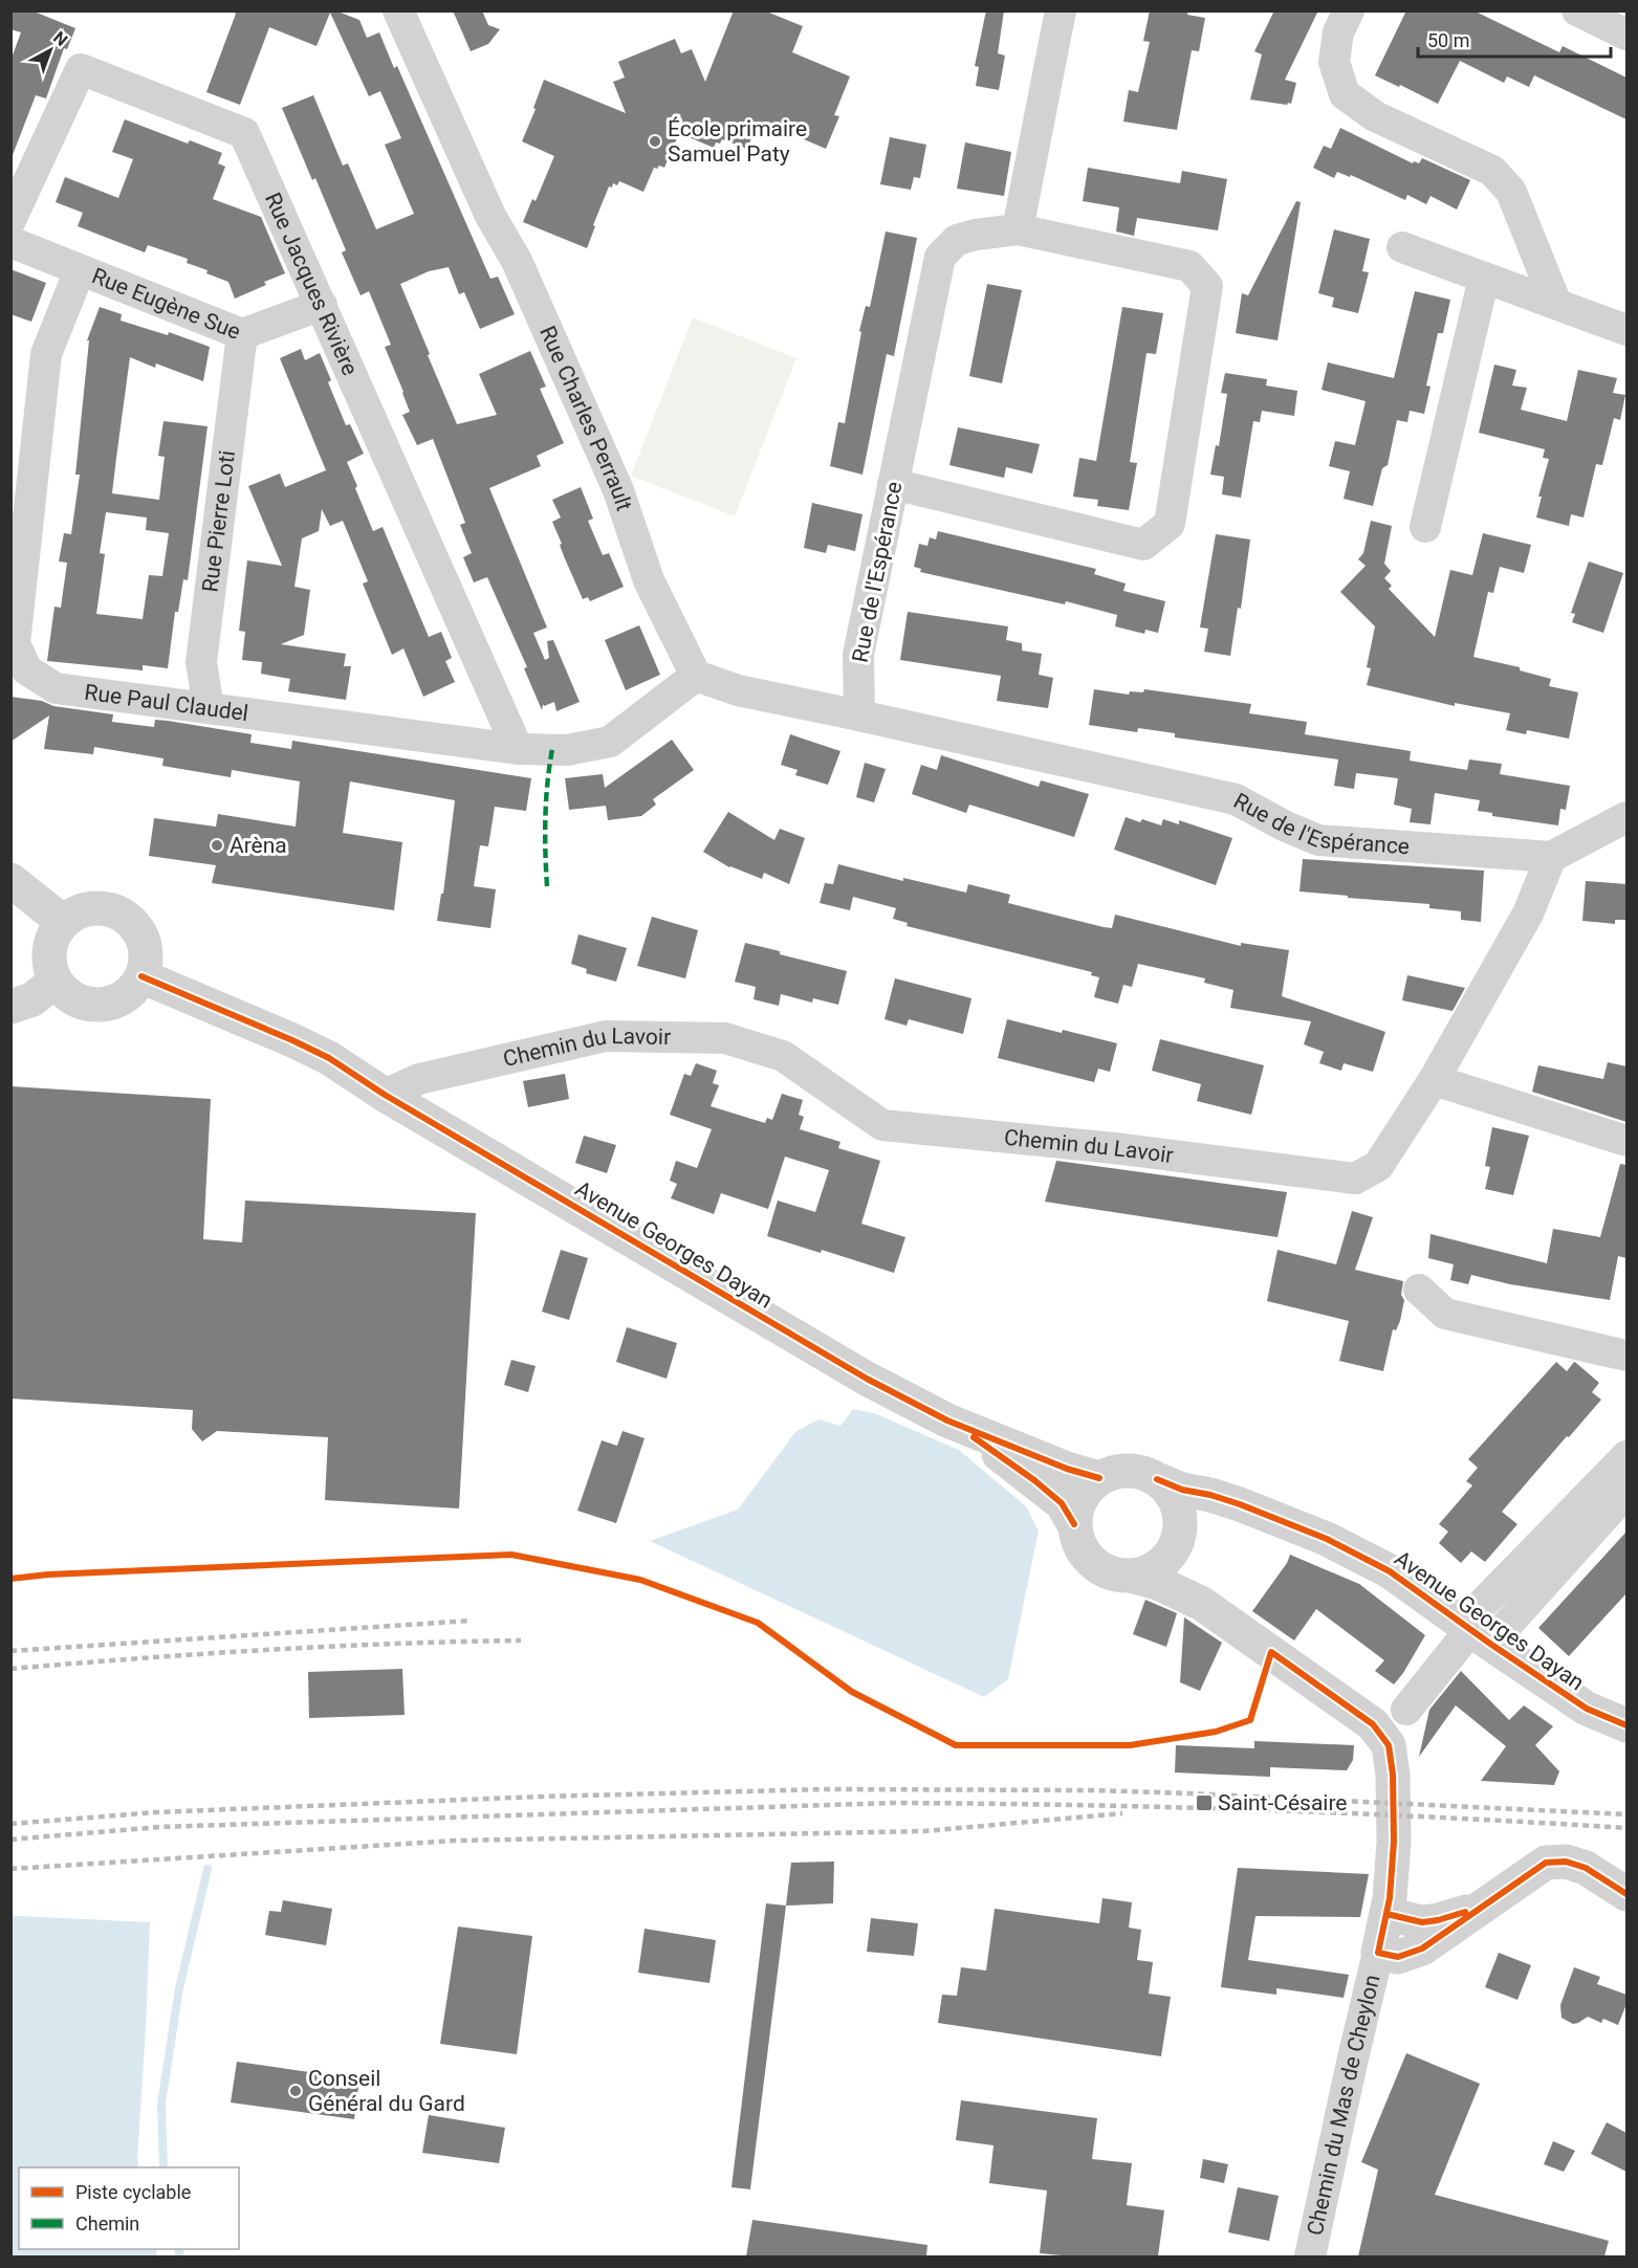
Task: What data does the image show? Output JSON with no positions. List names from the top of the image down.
{
  "streets": {
    "street": [
      "Rue Jacques Rivière",
      "Rue Eugène Sue",
      "Rue Charles Perrault",
      "Rue Pierre Loti",
      "Rue de l'Espérance",
      "Rue Paul Claudel",
      "Chemin du Lavoir",
      "Avenue Georges Dayan",
      "Chemin du Mas de Cheylon"
    ]
  },
  "crossings": [
    ["Rue Jacques Rivière", "Rue Eugène Sue"],
    ["Rue Jacques Rivière", "Rue Paul Claudel"],
    ["Rue Eugène Sue", "Rue Pierre Loti"],
    ["Rue Eugène Sue", "Rue Paul Claudel"],
    ["Rue Charles Perrault", "Rue Paul Claudel"],
    ["Rue Pierre Loti", "Rue Paul Claudel"],
    ["Rue de l'Espérance", "Chemin du Lavoir"],
    ["Chemin du Lavoir", "Avenue Georges Dayan"]
  ],
  "places": {
    "other": ["École primaire Samuel Paty", "Arèna", "Conseil Général du Gard"],
    "transit": ["Saint-Césaire"]
  },
  "legend": ["Piste cyclable", "Chemin"],
  "scale_bar": "50 m",
  "north": "top right"
}
